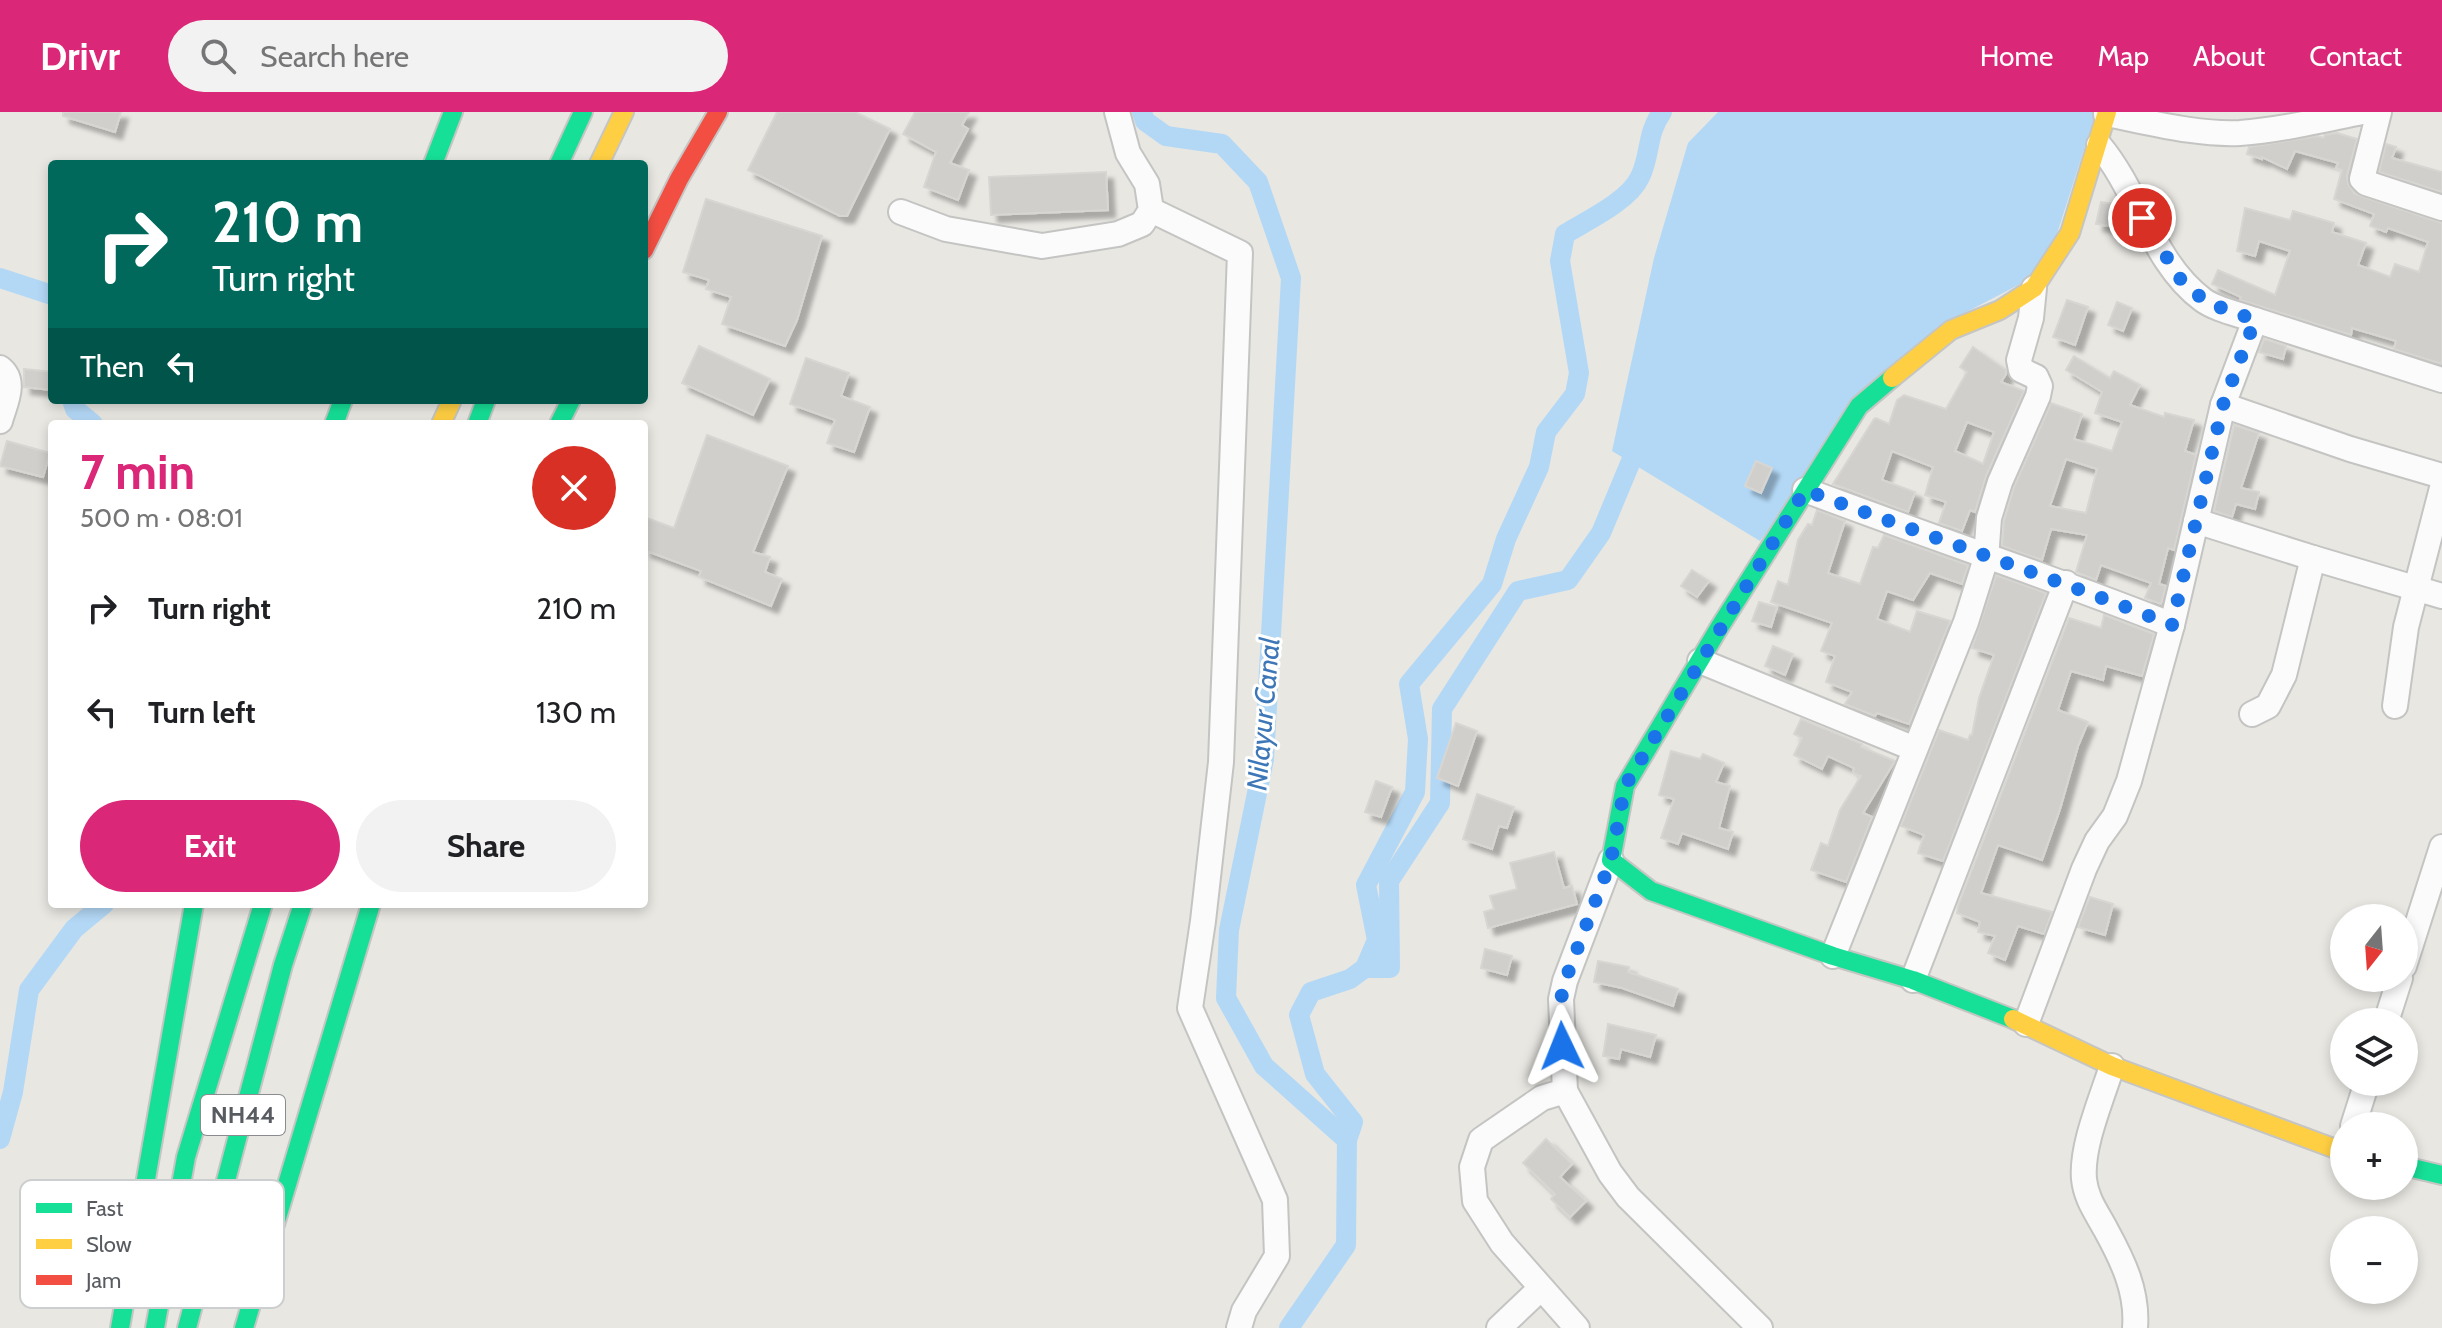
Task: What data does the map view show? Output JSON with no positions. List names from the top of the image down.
{
  "streets": {
    "main road": ["NH44"]
  },
  "water": ["Nilayur Canal"],
  "legend": ["Fast", "Slow", "Jam"],
  "north": "bottom",
  "page": {
    "header": "Drivr",
    "search": "Search here",
    "nav": [
      "Home",
      "Map",
      "About",
      "Contact"
    ],
    "turn": ["210 m", "Turn right"],
    "then": "Then",
    "heading": ["7 min", "500 m · 08:01"],
    "list": [
      {
        "name": "Turn right",
        "value": "210 m"
      },
      {
        "name": "Turn left",
        "value": "130 m"
      }
    ],
    "buttons": ["Exit", "Share"],
    "map_buttons": ["+", "−"]
  }
}
